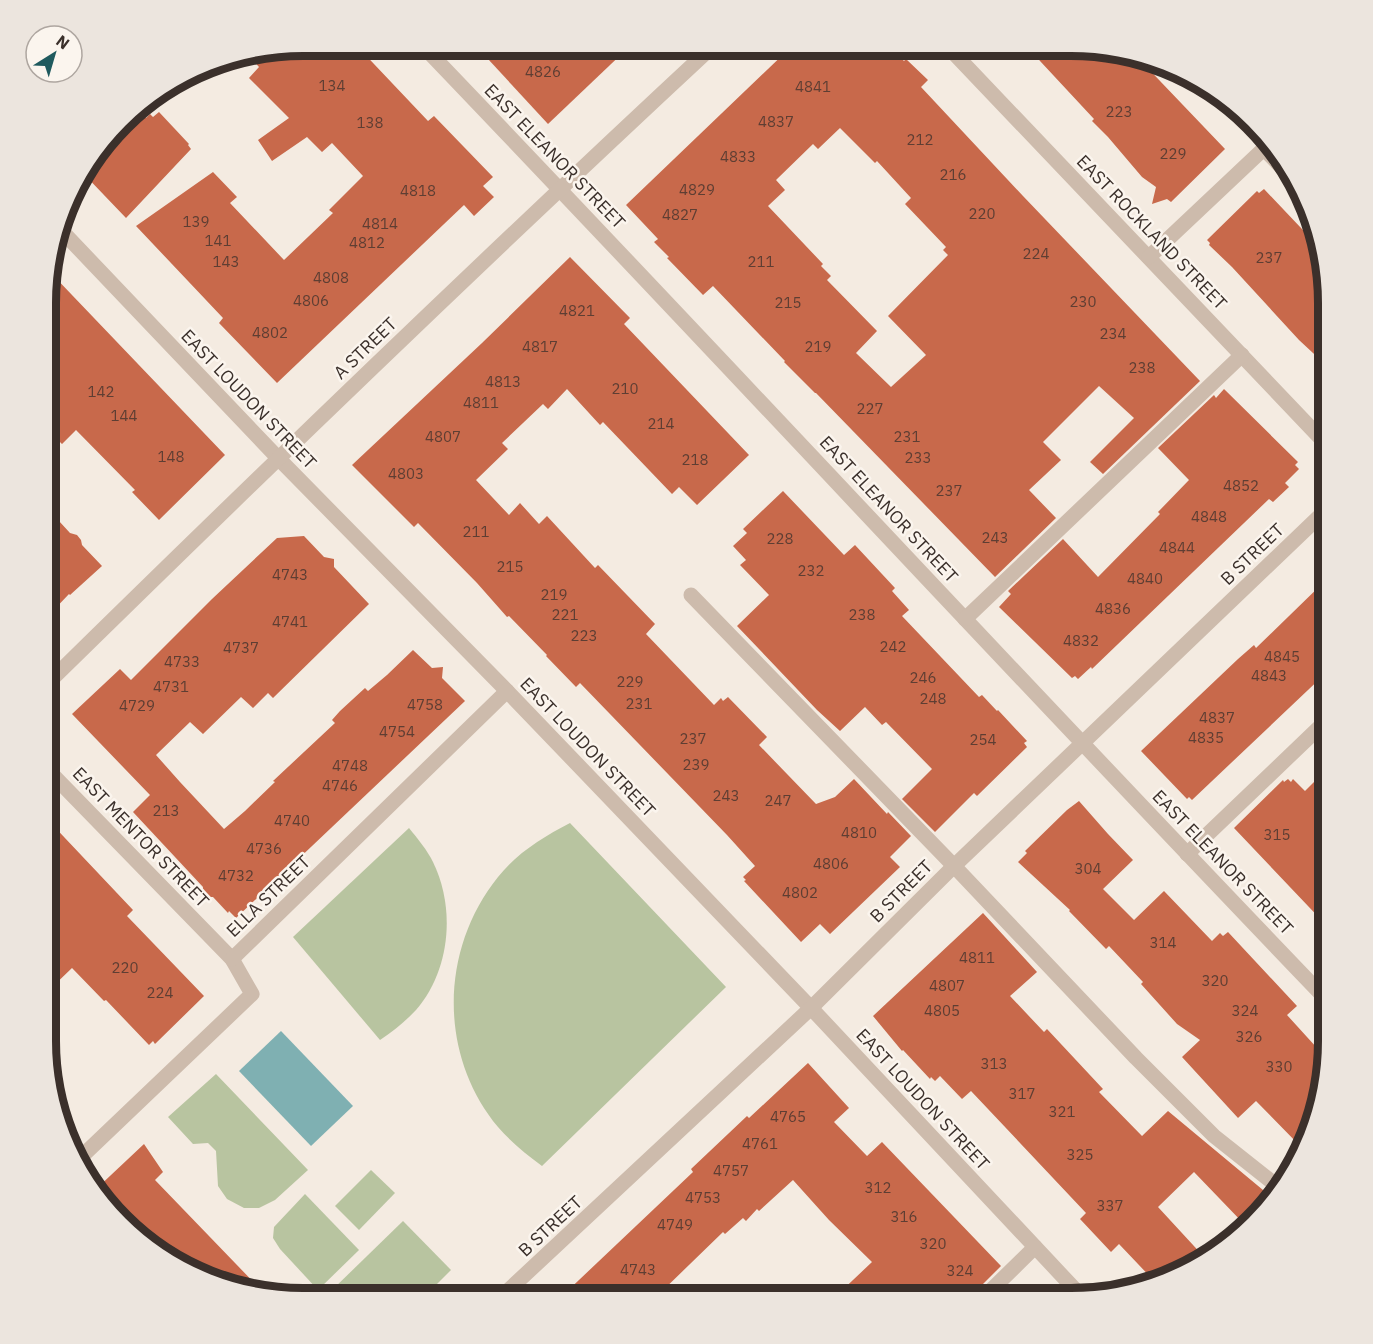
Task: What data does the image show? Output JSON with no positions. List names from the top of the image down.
{
  "streets": {
    "street": [
      "EAST ELEANOR STREET",
      "EAST ROCKLAND STREET",
      "A STREET",
      "EAST LOUDON STREET",
      "B STREET",
      "EAST MENTOR STREET",
      "ELLA STREET"
    ]
  },
  "crossings": [
    ["EAST ELEANOR STREET", "A STREET"],
    ["EAST ELEANOR STREET", "B STREET"],
    ["A STREET", "EAST LOUDON STREET"],
    ["EAST LOUDON STREET", "B STREET"],
    ["EAST LOUDON STREET", "ELLA STREET"],
    ["EAST MENTOR STREET", "ELLA STREET"]
  ],
  "house_numbers": [
    "4826",
    "134",
    "4841",
    "223",
    "4837",
    "138",
    "212",
    "229",
    "4833",
    "216",
    "4829",
    "4818",
    "220",
    "4827",
    "139",
    "4814",
    "141",
    "4812",
    "224",
    "237",
    "143",
    "211",
    "4808",
    "4806",
    "230",
    "215",
    "4821",
    "4802",
    "234",
    "4817",
    "219",
    "238",
    "4813",
    "210",
    "142",
    "4811",
    "227",
    "144",
    "214",
    "4807",
    "231",
    "148",
    "233",
    "218",
    "4803",
    "4852",
    "237",
    "4848",
    "211",
    "243",
    "228",
    "4844",
    "215",
    "232",
    "4743",
    "4840",
    "219",
    "4836",
    "221",
    "238",
    "4741",
    "223",
    "4832",
    "242",
    "4737",
    "4845",
    "4733",
    "4843",
    "246",
    "229",
    "4731",
    "248",
    "231",
    "4758",
    "4729",
    "4837",
    "4754",
    "4835",
    "237",
    "254",
    "239",
    "4748",
    "4746",
    "243",
    "247",
    "213",
    "4740",
    "4810",
    "315",
    "4736",
    "4806",
    "304",
    "4732",
    "4802",
    "314",
    "4811",
    "220",
    "320",
    "4807",
    "224",
    "4805",
    "324",
    "326",
    "313",
    "330",
    "317",
    "321",
    "4765",
    "4761",
    "325",
    "4757",
    "312",
    "4753",
    "337",
    "316",
    "4749",
    "320",
    "4743",
    "324"
  ],
  "north": "top right"
}
